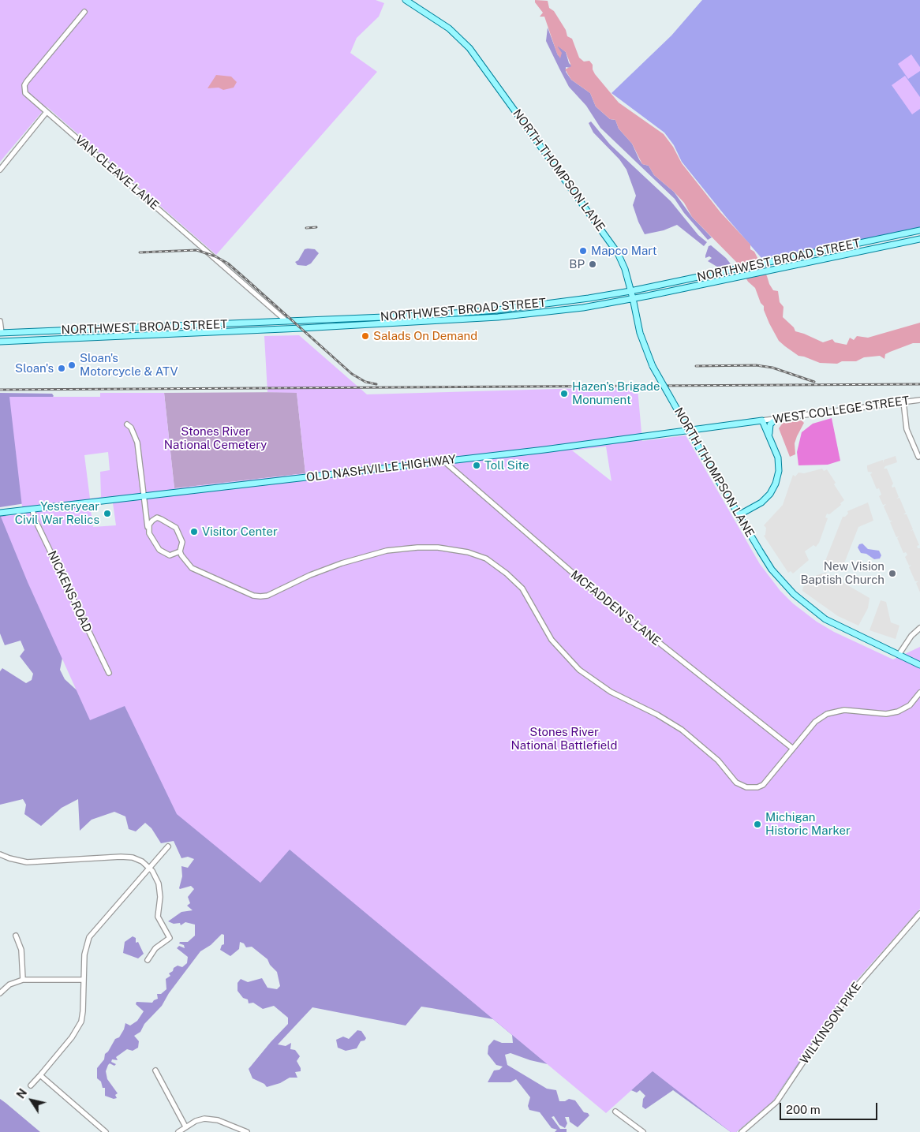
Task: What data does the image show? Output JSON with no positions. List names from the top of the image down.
{
  "streets": {
    "main road": ["NORTH THOMPSON LANE", "NORTHWEST BROAD STREET", "OLD NASHVILLE HIGHWAY"],
    "street": [
      "VAN CLEAVE LANE",
      "WEST COLLEGE STREET",
      "NICKENS ROAD",
      "MCFADDEN'S LANE",
      "WILKINSON PIKE"
    ]
  },
  "crossings": [
    ["NORTH THOMPSON LANE", "NORTHWEST BROAD STREET"],
    ["VAN CLEAVE LANE", "NORTHWEST BROAD STREET"],
    ["WEST COLLEGE STREET", "OLD NASHVILLE HIGHWAY"],
    ["OLD NASHVILLE HIGHWAY", "NICKENS ROAD"],
    ["OLD NASHVILLE HIGHWAY", "MCFADDEN'S LANE"]
  ],
  "parks": ["Stones River National Cemetery", "Stones River National Battlefield"],
  "places": [
    "Mapco Mart",
    "BP",
    "Salads On Demand",
    "Sloan's Motorcycle & ATV",
    "Sloan's",
    "Hazen's Brigade Monument",
    "Toll Site",
    "Yesteryear Civil War Relics",
    "Visitor Center",
    "New Vision Baptish Church",
    "Michigan Historic Marker"
  ],
  "scale_bar": "200 m",
  "north": "top left"
}
